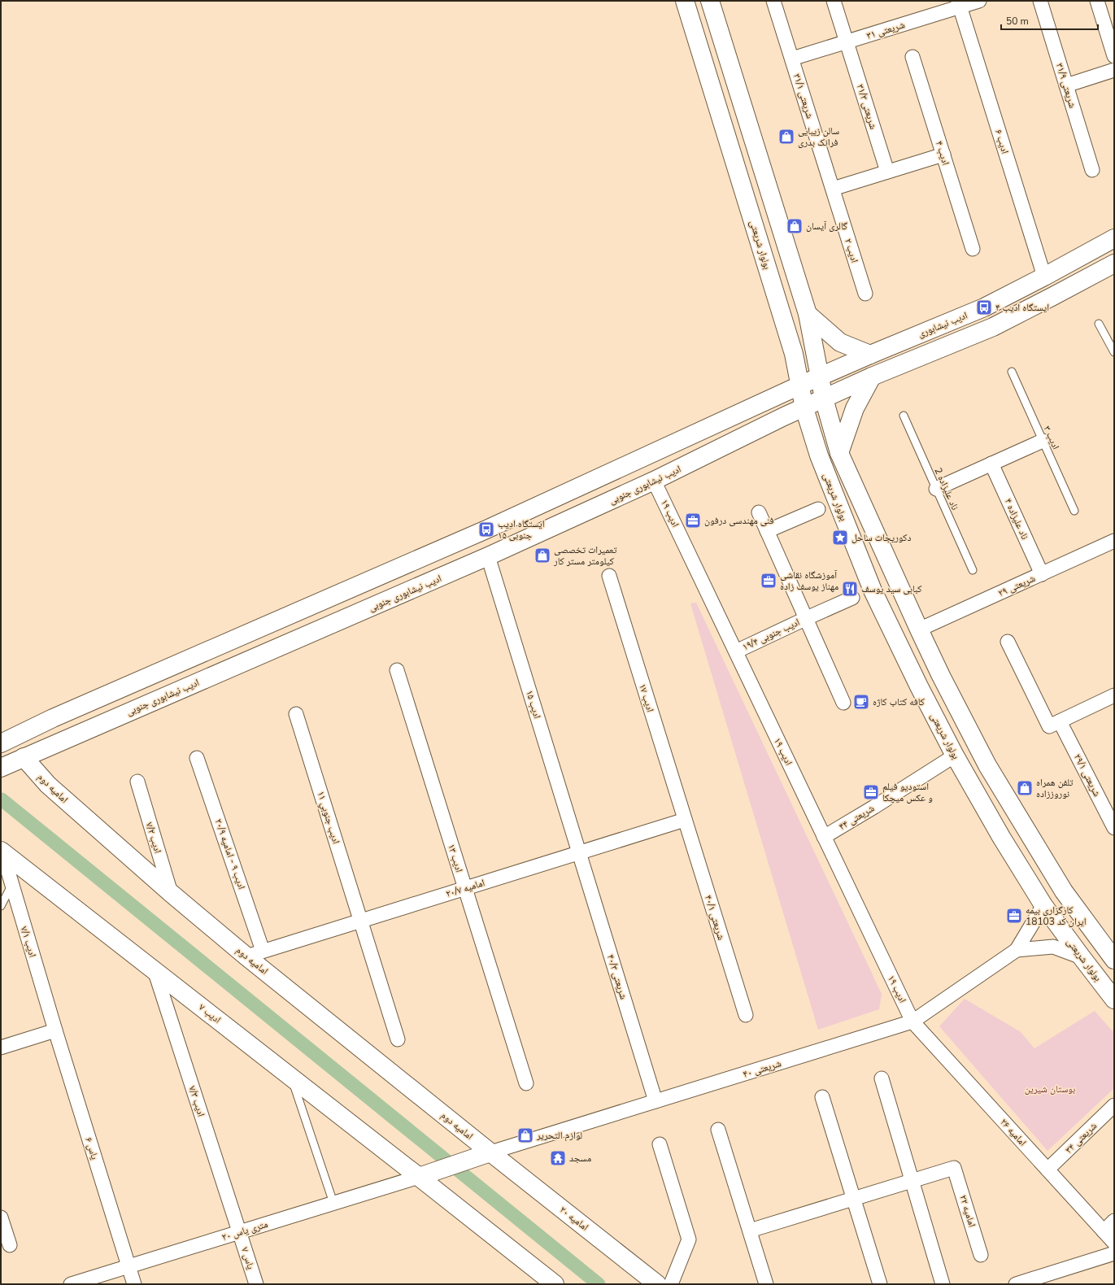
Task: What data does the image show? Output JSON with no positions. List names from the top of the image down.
{
  "streets": {
    "main road": [
      "بولوار شریعتی",
      "ادیب نیشابوری",
      "ادیب نیشابوری جنوبی",
      "امامیه دوم",
      "ادیب ۷",
      "امامیه ۲۰"
    ],
    "street": [
      "شریعتی ۳۱",
      "شریعتی ۳۱/۹",
      "شریعتی ۳۱/۱",
      "شریعتی ۳۱/۳",
      "ادیب ۶",
      "ادیب ۴",
      "ادیب ۲",
      "ادیب ۱۹",
      "ناد علیزاده ۴",
      "شریعتی ۲۹",
      "ادیب جنوبی ۱۹/۴",
      "ادیب ۱۷",
      "ادیب ۱۵",
      "شریعتی ۲۹/۱",
      "ادیب جنوبي ١١",
      "شریعتی ۴۴",
      "ادیب ۷/۲",
      "ادیب ۹ - امامیه ۲۰/۹",
      "ادیب ۱۳",
      "امامیه ۲۰/۷",
      "شریعتی ۴۰/۱",
      "ادیب ۷/۱",
      "شریعتی ۴۰/۳",
      "شریعتی ۴۰",
      "ادیب ۷/۳",
      "امامیه ۲۶",
      "شریعتی ۳۴",
      "یاس ۶",
      "امامیه ۲۲",
      "۲۰ متری یاس",
      "یاس ۷"
    ],
    "lane": ["ادیب ۳", "ناد علیزاده 2"]
  },
  "crossings": [
    ["شریعتی ۳۱", "شریعتی ۳۱/۱"],
    ["شریعتی ۳۱", "شریعتی ۳۱/۳"],
    ["شریعتی ۳۱", "ادیب ۶"],
    ["شریعتی ۳۱/۱", "ادیب ۲"],
    ["ادیب ۶", "ادیب نیشابوری"],
    ["بولوار شریعتی", "ادیب نیشابوری"],
    ["بولوار شریعتی", "ادیب نیشابوری جنوبی"],
    ["بولوار شریعتی", "شریعتی ۴۴"],
    ["بولوار شریعتی", "شریعتی ۴۰"],
    ["ادیب نیشابوری جنوبی", "ادیب ۱۹"],
    ["ادیب نیشابوری جنوبی", "ادیب ۱۵"],
    ["ادیب نیشابوری جنوبی", "امامیه دوم"],
    ["ادیب ۱۹", "ادیب جنوبی ۱۹/۴"],
    ["ادیب ۱۹", "شریعتی ۴۴"],
    ["ادیب ۱۹", "شریعتی ۴۰"],
    ["ادیب ۱۹", "امامیه ۲۶"],
    ["ناد علیزاده ۴", "شریعتی ۲۹"],
    ["ادیب ۱۷", "امامیه ۲۰/۷"],
    ["ادیب ۱۷", "شریعتی ۴۰/۱"],
    ["ادیب ۱۵", "امامیه ۲۰/۷"],
    ["ادیب ۱۵", "شریعتی ۴۰/۳"],
    ["امامیه دوم", "ادیب ۷/۲"],
    ["امامیه دوم", "امامیه ۲۰/۷"],
    ["امامیه دوم", "شریعتی ۴۰"],
    ["امامیه دوم", "امامیه ۲۰"],
    ["ادیب جنوبي ١١", "امامیه ۲۰/۷"],
    ["ادیب ۹ - امامیه ۲۰/۹", "امامیه ۲۰/۷"],
    ["ادیب ۱۳", "امامیه ۲۰/۷"],
    ["امامیه ۲۰/۷", "شریعتی ۴۰/۱"],
    ["امامیه ۲۰/۷", "شریعتی ۴۰/۳"],
    ["ادیب ۷/۱", "ادیب ۷"],
    ["ادیب ۷/۱", "یاس ۶"],
    ["شریعتی ۴۰/۳", "شریعتی ۴۰"],
    ["ادیب ۷", "ادیب ۷/۳"],
    ["ادیب ۷", "۲۰ متری یاس"],
    ["شریعتی ۴۰", "امامیه ۲۶"],
    ["شریعتی ۴۰", "امامیه ۲۰"],
    ["ادیب ۷/۳", "۲۰ متری یاس"],
    ["ادیب ۷/۳", "یاس ۷"],
    ["امامیه ۲۶", "شریعتی ۳۴"],
    ["یاس ۶", "۲۰ متری یاس"],
    ["۲۰ متری یاس", "یاس ۷"]
  ],
  "parks": ["بوستان شیرین"],
  "places": {
    "shop": [
      "سالن زیبایی فرانک بدری",
      "گالری آيسان",
      "تعمیرات تخصصی کیلومتر مستر کار",
      "تلفن همراه نوروززاده",
      "لوازم التحریر"
    ],
    "bus stop": ["ایستگاه ادیب ۴", "ایستگاه ادیب جنوبی ۱۵"],
    "office": [
      "فنی مهندسی درفون",
      "آموزشگاه نقاشی مهناز یوسف زاده",
      "استودیو فیلم و عکس میچکا",
      "کارگزاری بیمه ایران کد 18103"
    ],
    "place": ["دکوریجات ساحل"],
    "restaurant": ["کبابی سید یوسف"],
    "cafe": ["کافه کتاب کاژه"],
    "temple": ["مسجد"]
  },
  "scale_bar": "50 m"
}
